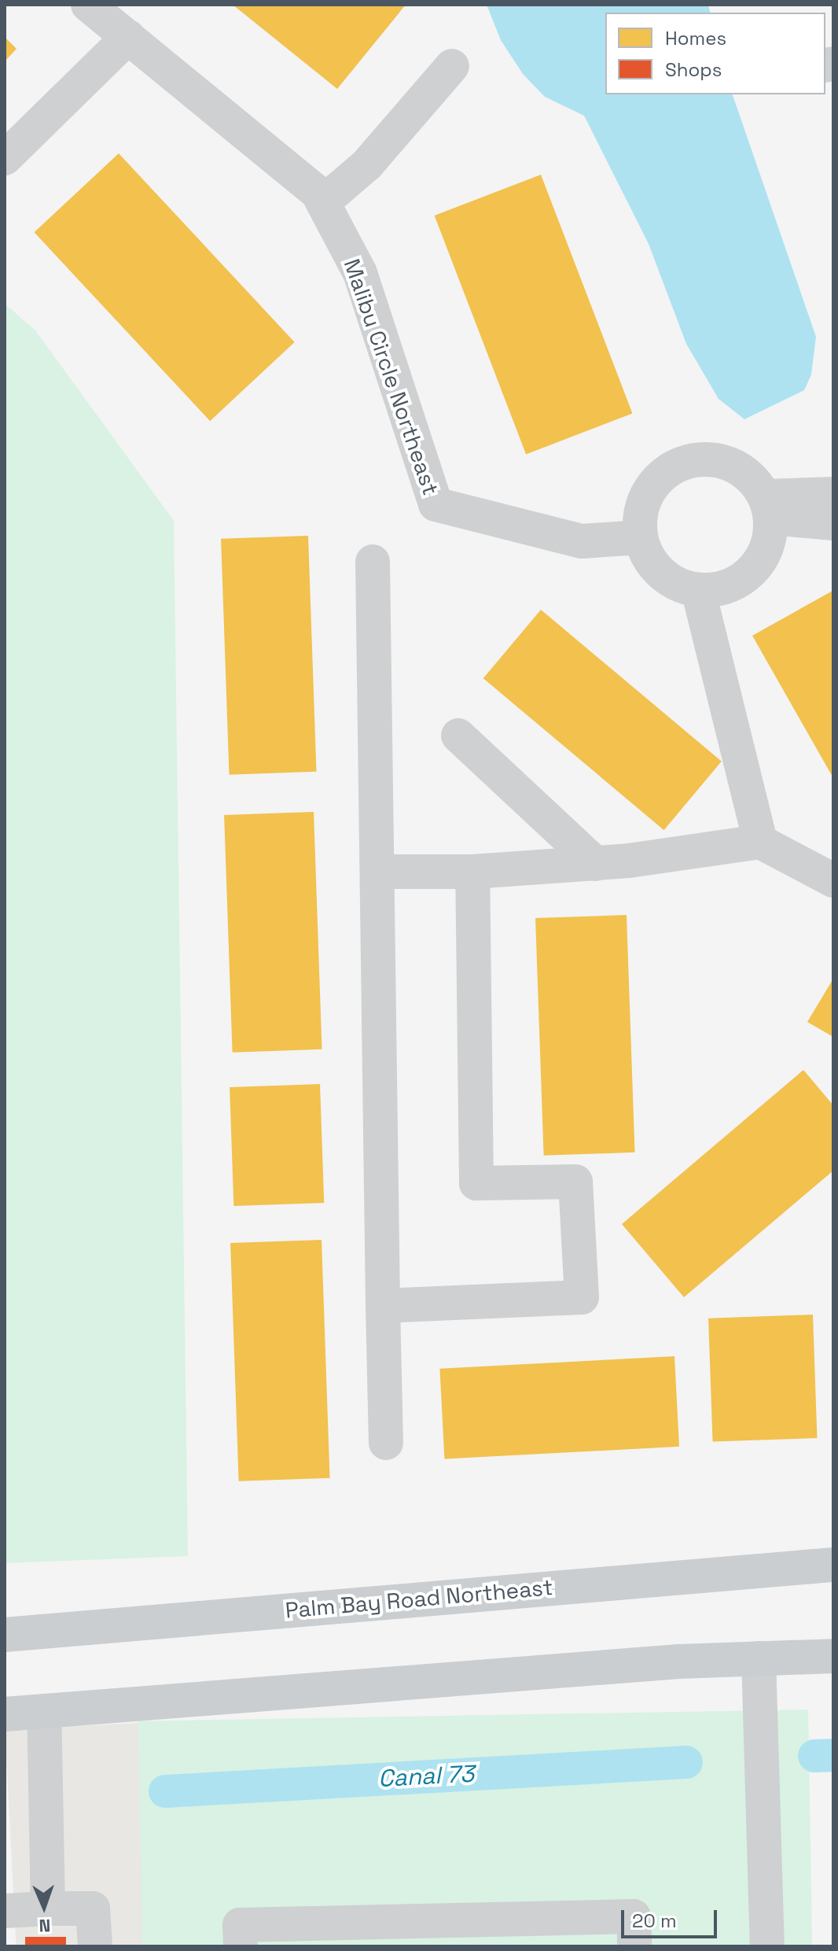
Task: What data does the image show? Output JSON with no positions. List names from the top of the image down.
{
  "streets": {
    "main road": ["Palm Bay Road Northeast"],
    "street": ["Malibu Circle Northeast"]
  },
  "water": ["Canal 73"],
  "legend": ["Homes", "Shops"],
  "scale_bar": "20 m",
  "north": "bottom"
}
